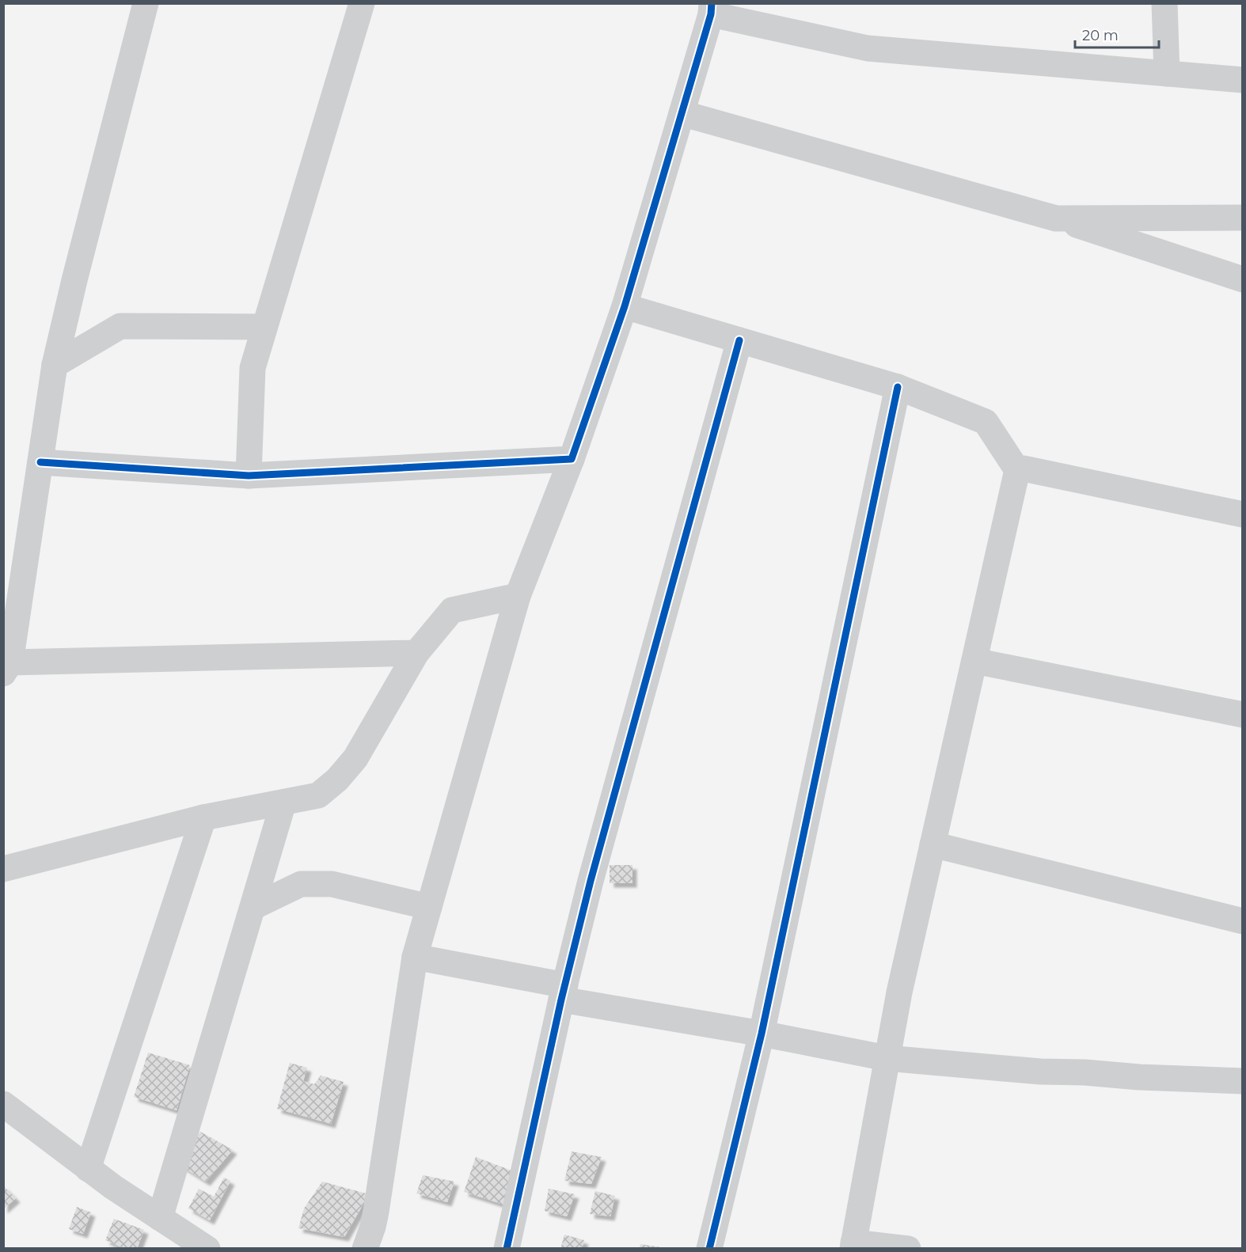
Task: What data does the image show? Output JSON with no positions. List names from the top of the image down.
{
  "scale_bar": "20 m"
}
